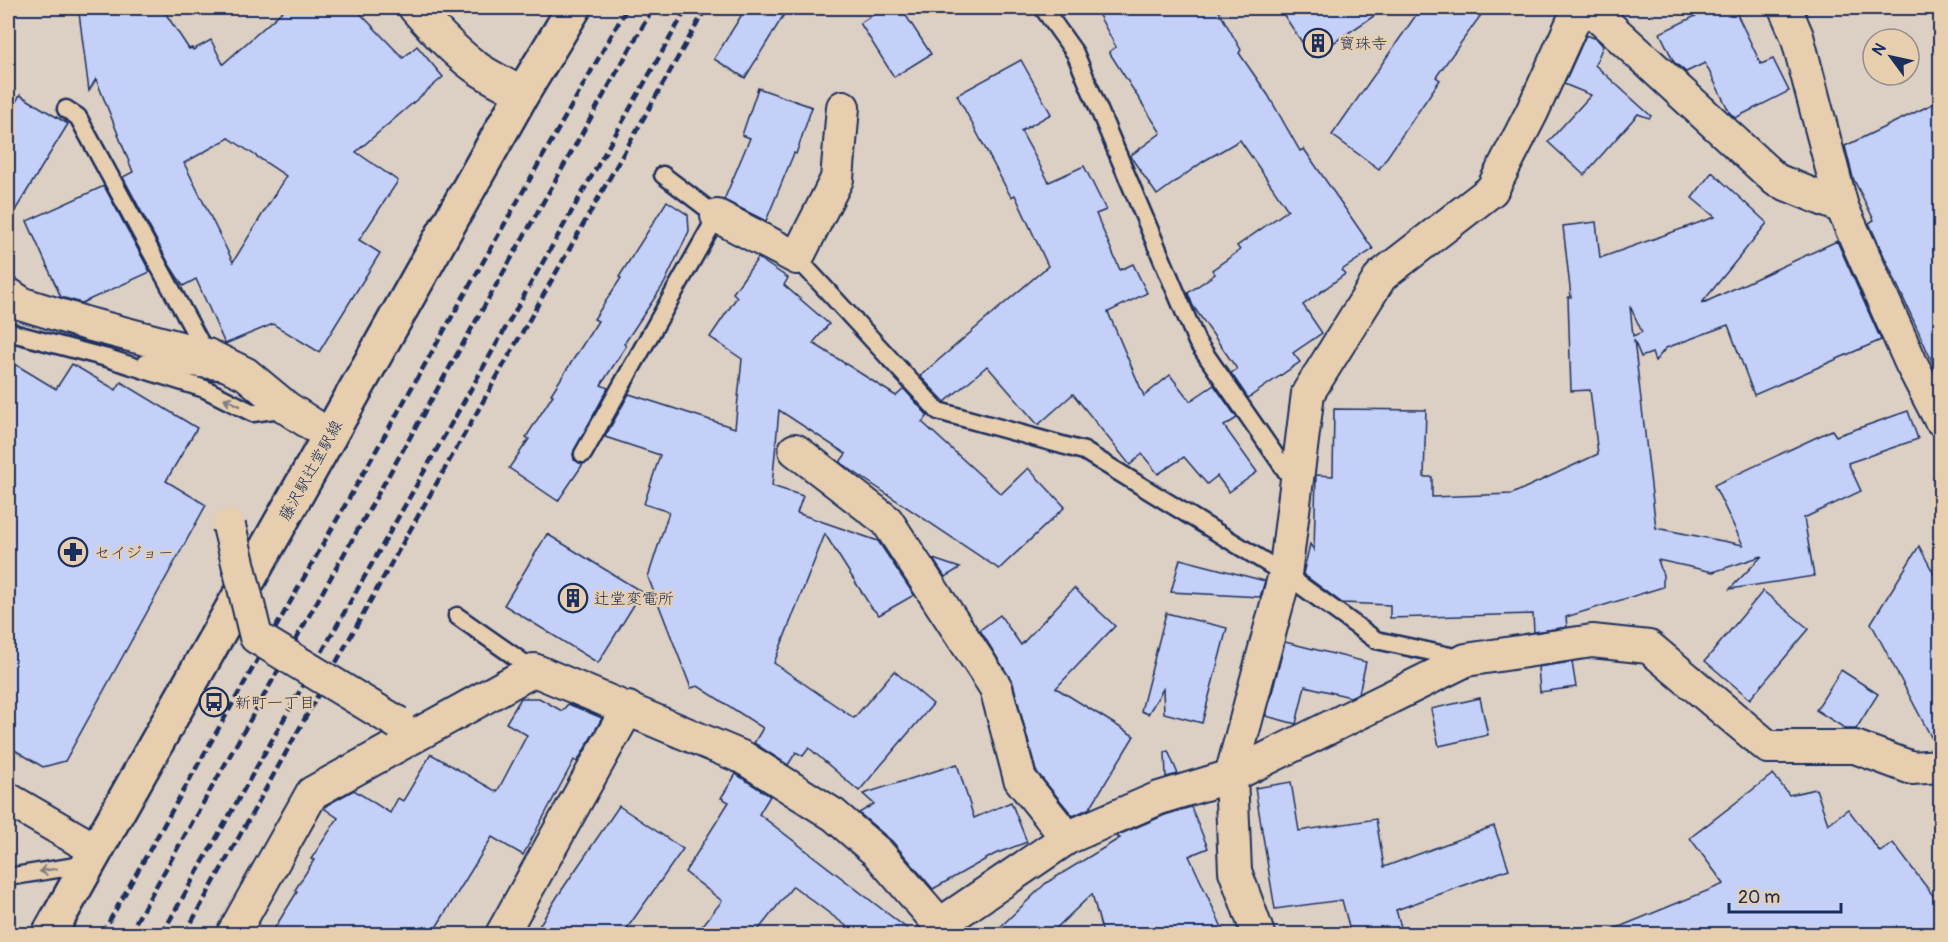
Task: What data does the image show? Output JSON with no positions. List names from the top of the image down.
{
  "streets": {
    "street": ["藤沢駅辻堂駅線"]
  },
  "places": {
    "building": ["寶珠寺", "辻堂変電所"],
    "pharmacy": ["セイジョー"],
    "bus stop": ["新町一丁目"]
  },
  "scale_bar": "20 m",
  "north": "top left"
}
